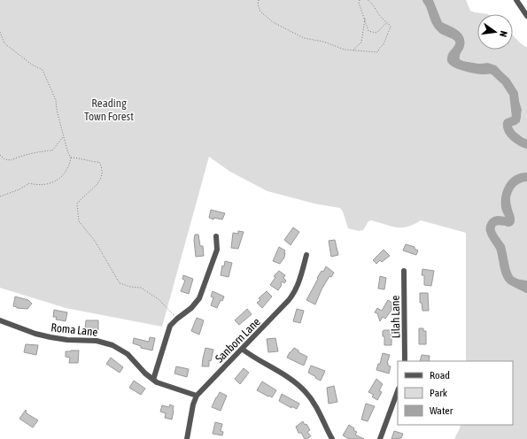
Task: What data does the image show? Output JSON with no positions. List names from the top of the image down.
{
  "streets": {
    "street": ["Lilah Lane", "Roma Lane", "Sanborn Lane"]
  },
  "crossings": [
    ["Roma Lane", "Sanborn Lane"]
  ],
  "parks": ["Reading Town Forest"],
  "legend": ["Road", "Park", "Water"],
  "north": "right"
}
